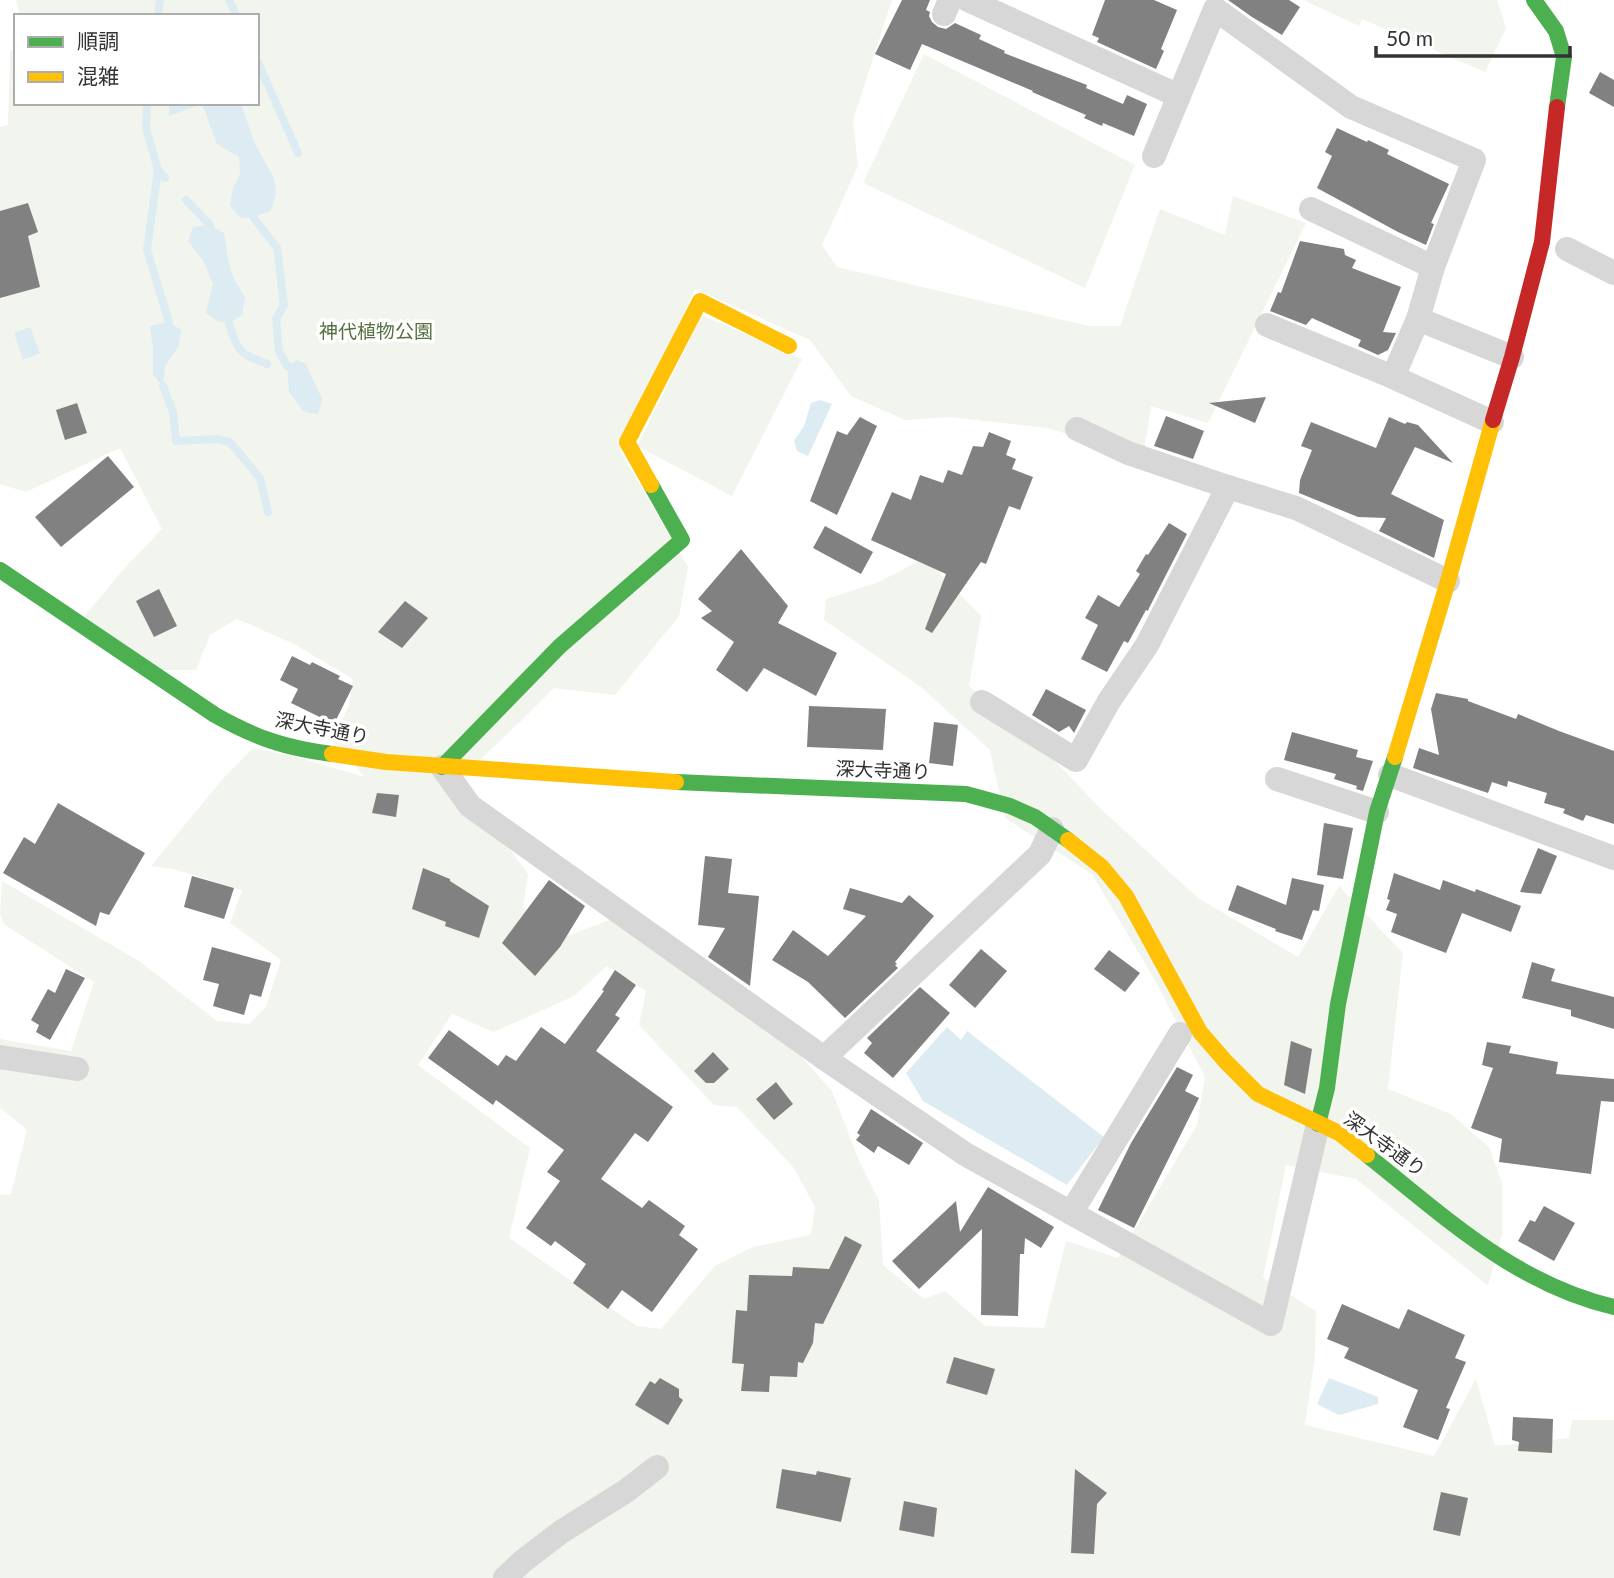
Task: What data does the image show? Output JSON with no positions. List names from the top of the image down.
{
  "streets": {
    "street": ["深大寺通り"]
  },
  "parks": ["神代植物公園"],
  "legend": ["順調", "混雑"],
  "scale_bar": "50 m"
}
